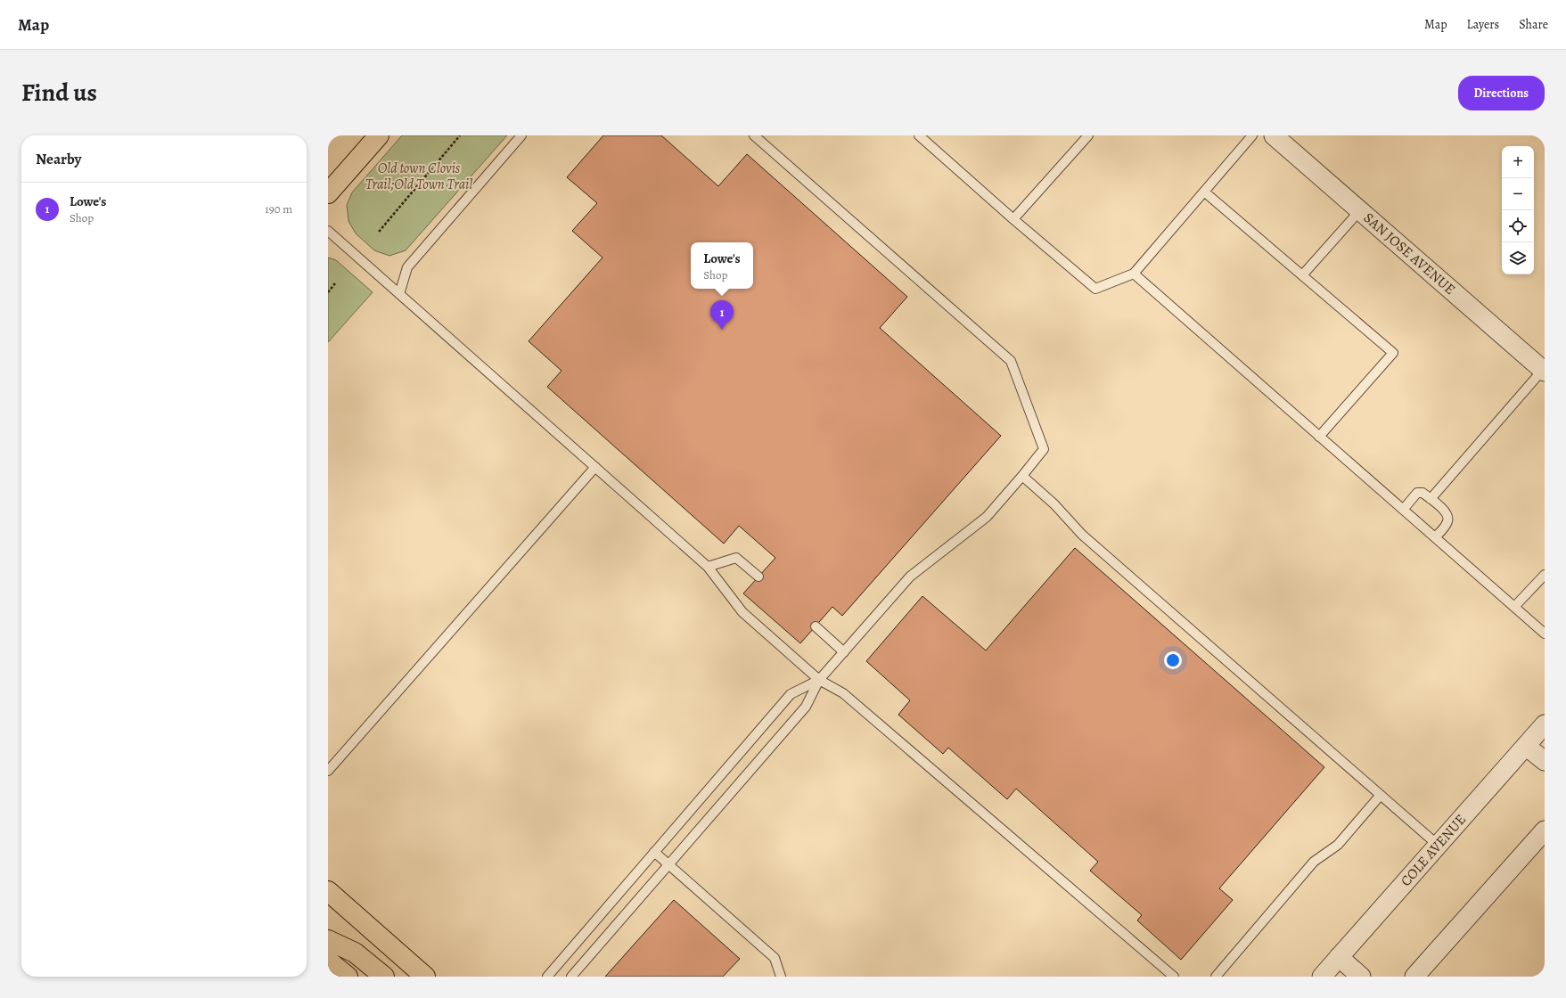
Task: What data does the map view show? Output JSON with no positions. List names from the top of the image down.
{
  "streets": {
    "street": ["SAN JOSE AVENUE", "COLE AVENUE"]
  },
  "parks": ["Old town Clovis Trail;Old Town Trail"],
  "page": {
    "header": "Map",
    "nav": ["Map", "Layers", "Share"],
    "title": "Find us",
    "buttons": "Directions",
    "heading": "Nearby",
    "map_buttons": ["+", "−"],
    "list": [
      {
        "mark": "1",
        "name": "Lowe's",
        "note": "Shop",
        "value": "190 m"
      }
    ],
    "popup": ["Lowe's", "Shop"],
    "pins": "1"
  }
}
